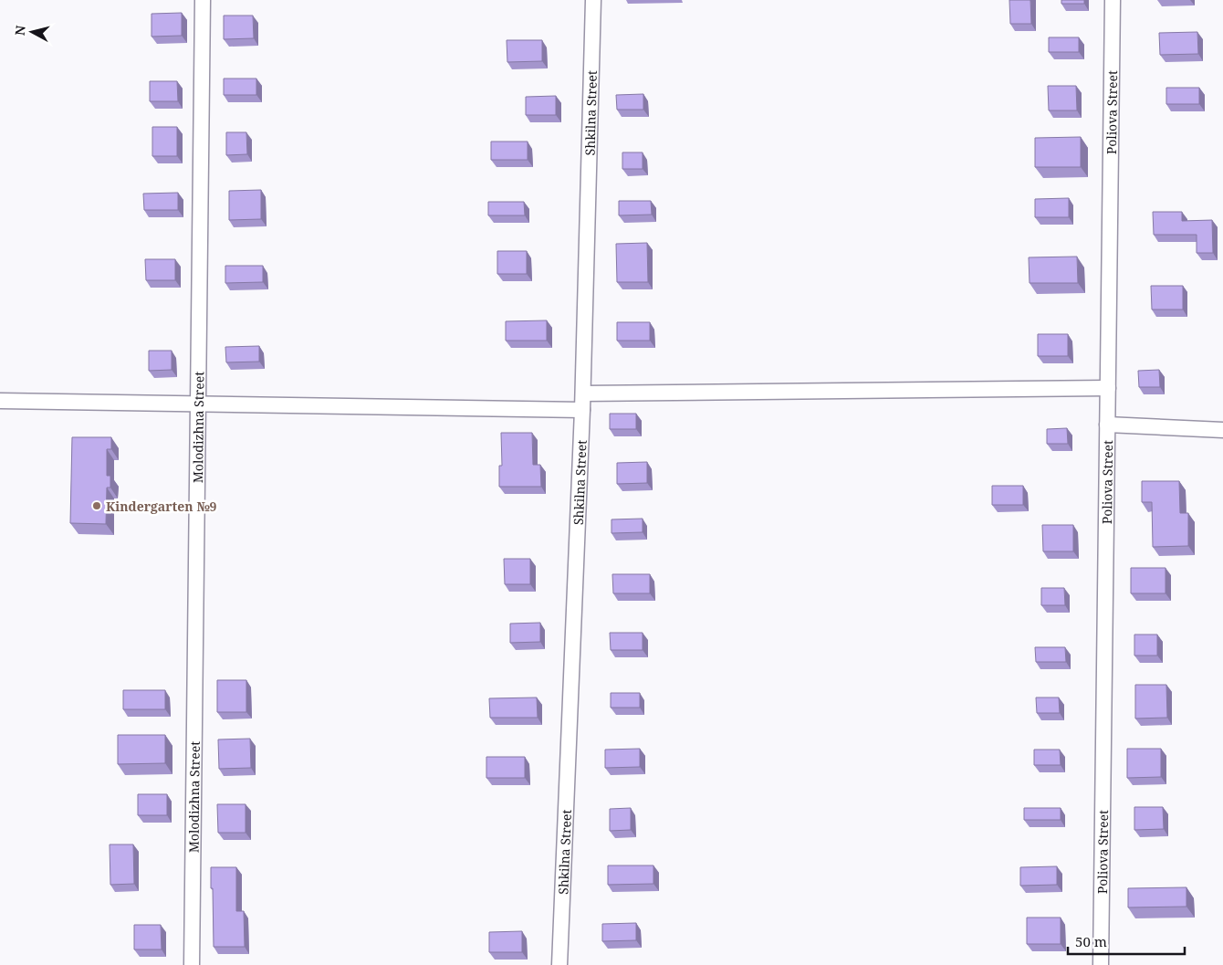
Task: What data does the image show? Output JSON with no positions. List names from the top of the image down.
{
  "streets": {
    "street": ["Shkilna Street", "Poliova Street", "Molodizhna Street"]
  },
  "places": ["Kindergarten №9"],
  "scale_bar": "50 m",
  "north": "left"
}
